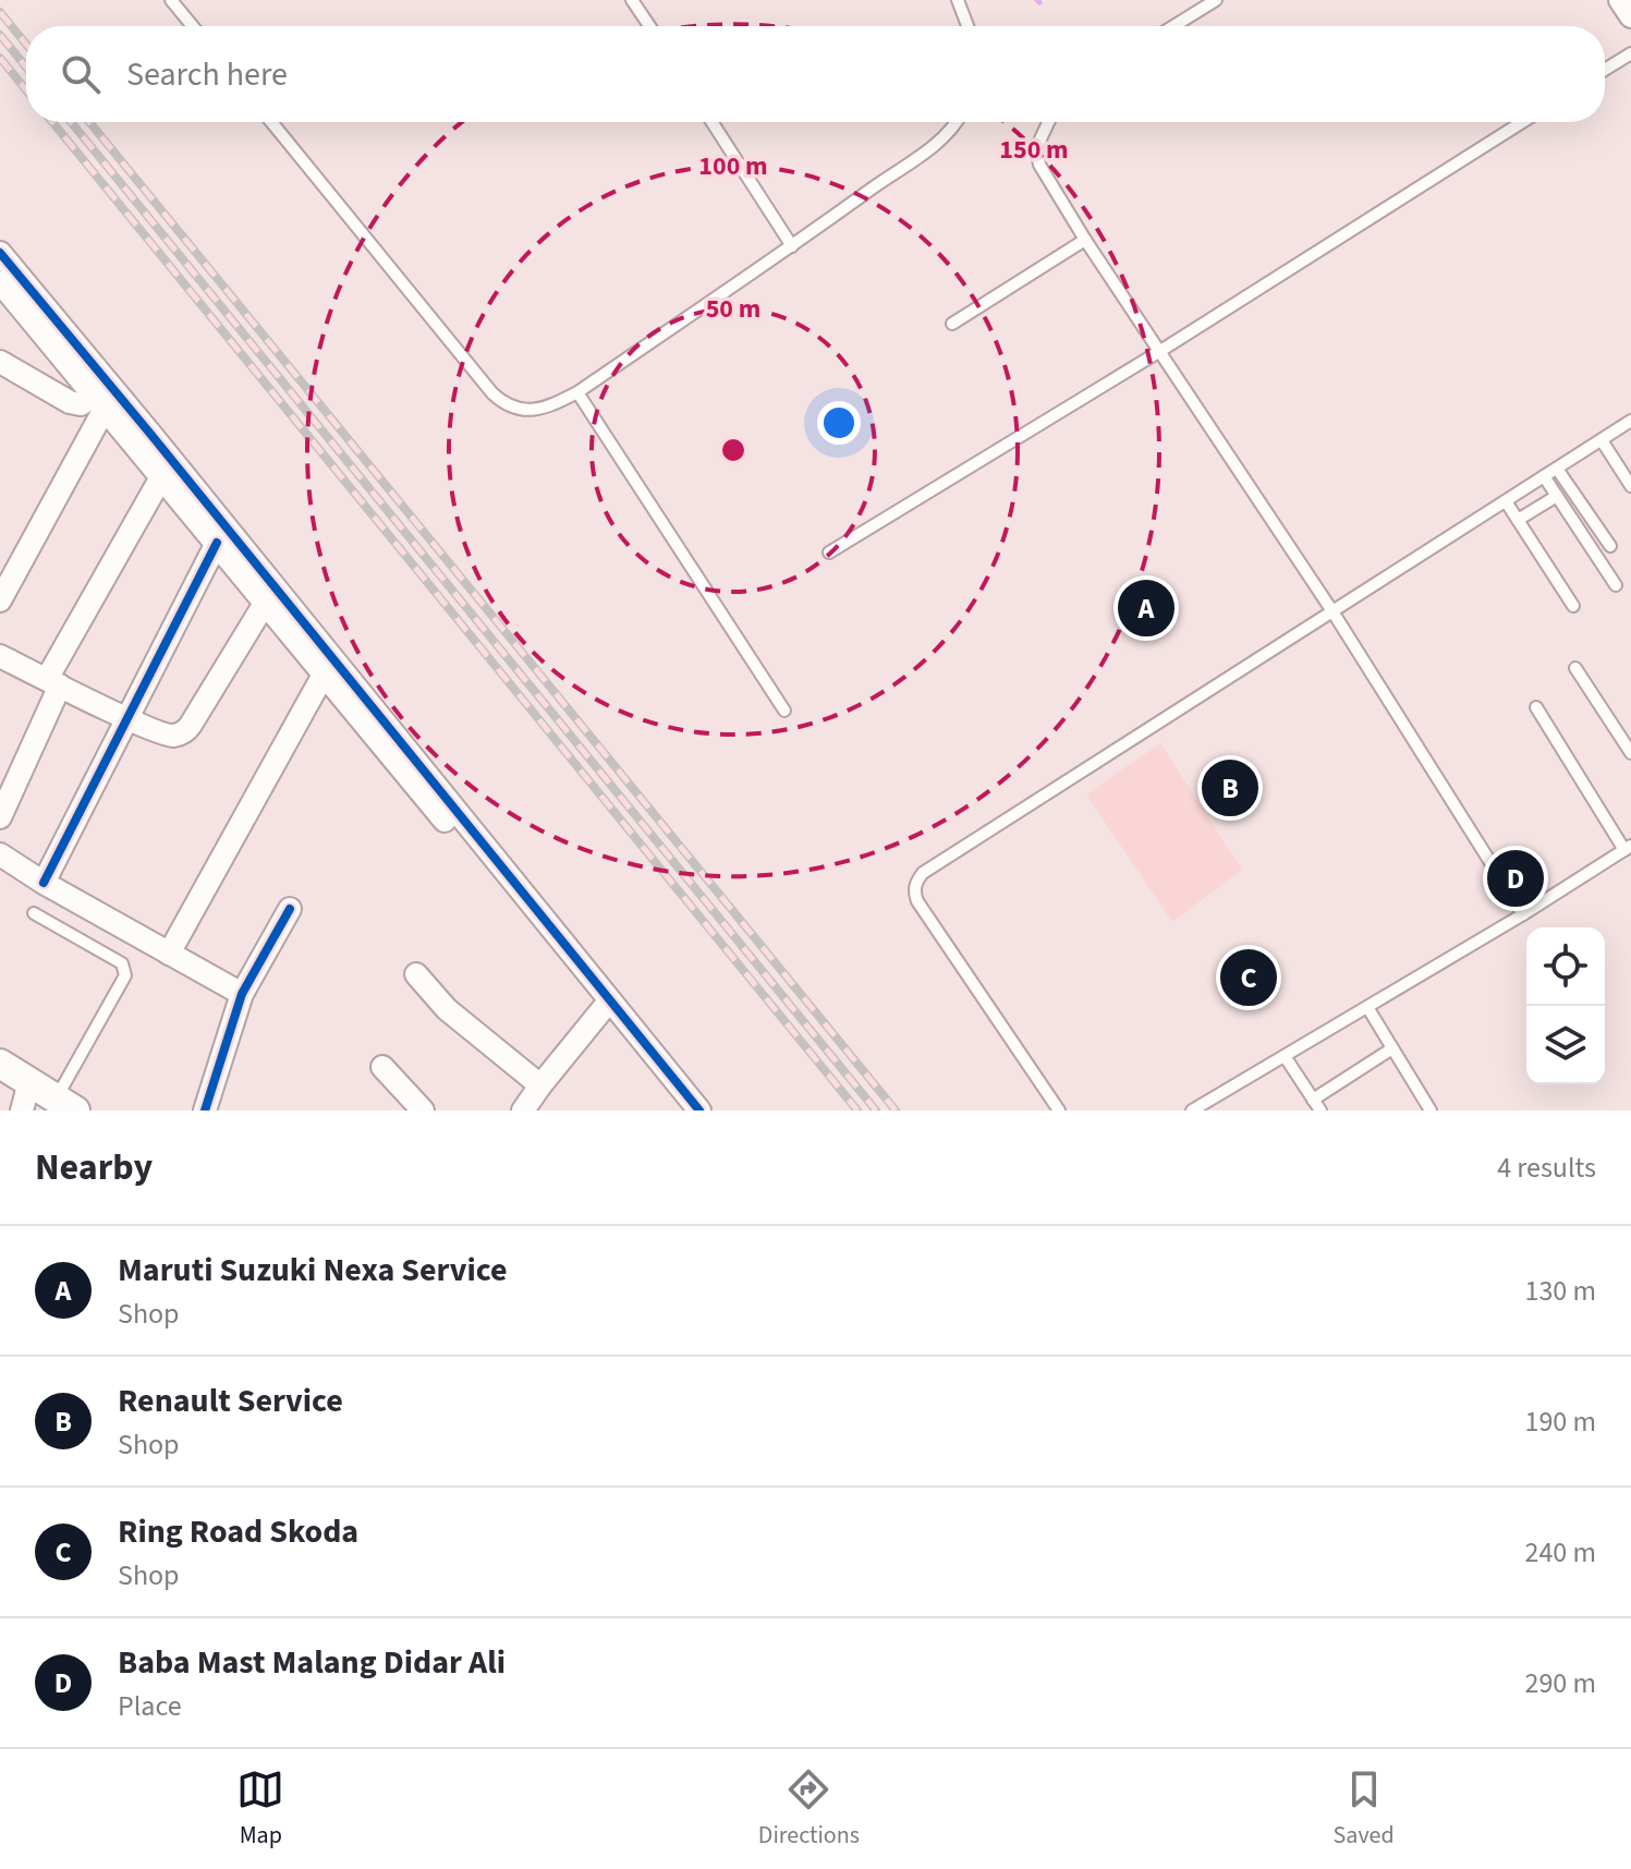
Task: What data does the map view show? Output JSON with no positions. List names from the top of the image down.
{
  "page": {
    "search": "Search here",
    "pins": [
      "A",
      "B",
      "D",
      "C"
    ],
    "heading": ["Nearby", "4 results"],
    "list": [
      {
        "mark": "A",
        "name": "Maruti Suzuki Nexa Service",
        "note": "Shop",
        "value": "130 m"
      },
      {
        "mark": "B",
        "name": "Renault Service",
        "note": "Shop",
        "value": "190 m"
      },
      {
        "mark": "C",
        "name": "Ring Road Skoda",
        "note": "Shop",
        "value": "240 m"
      },
      {
        "mark": "D",
        "name": "Baba Mast Malang Didar Ali",
        "note": "Place",
        "value": "290 m"
      }
    ],
    "nav": ["Map", "Directions", "Saved"]
  },
  "rings": ["150 m", "100 m", "50 m"]
}
